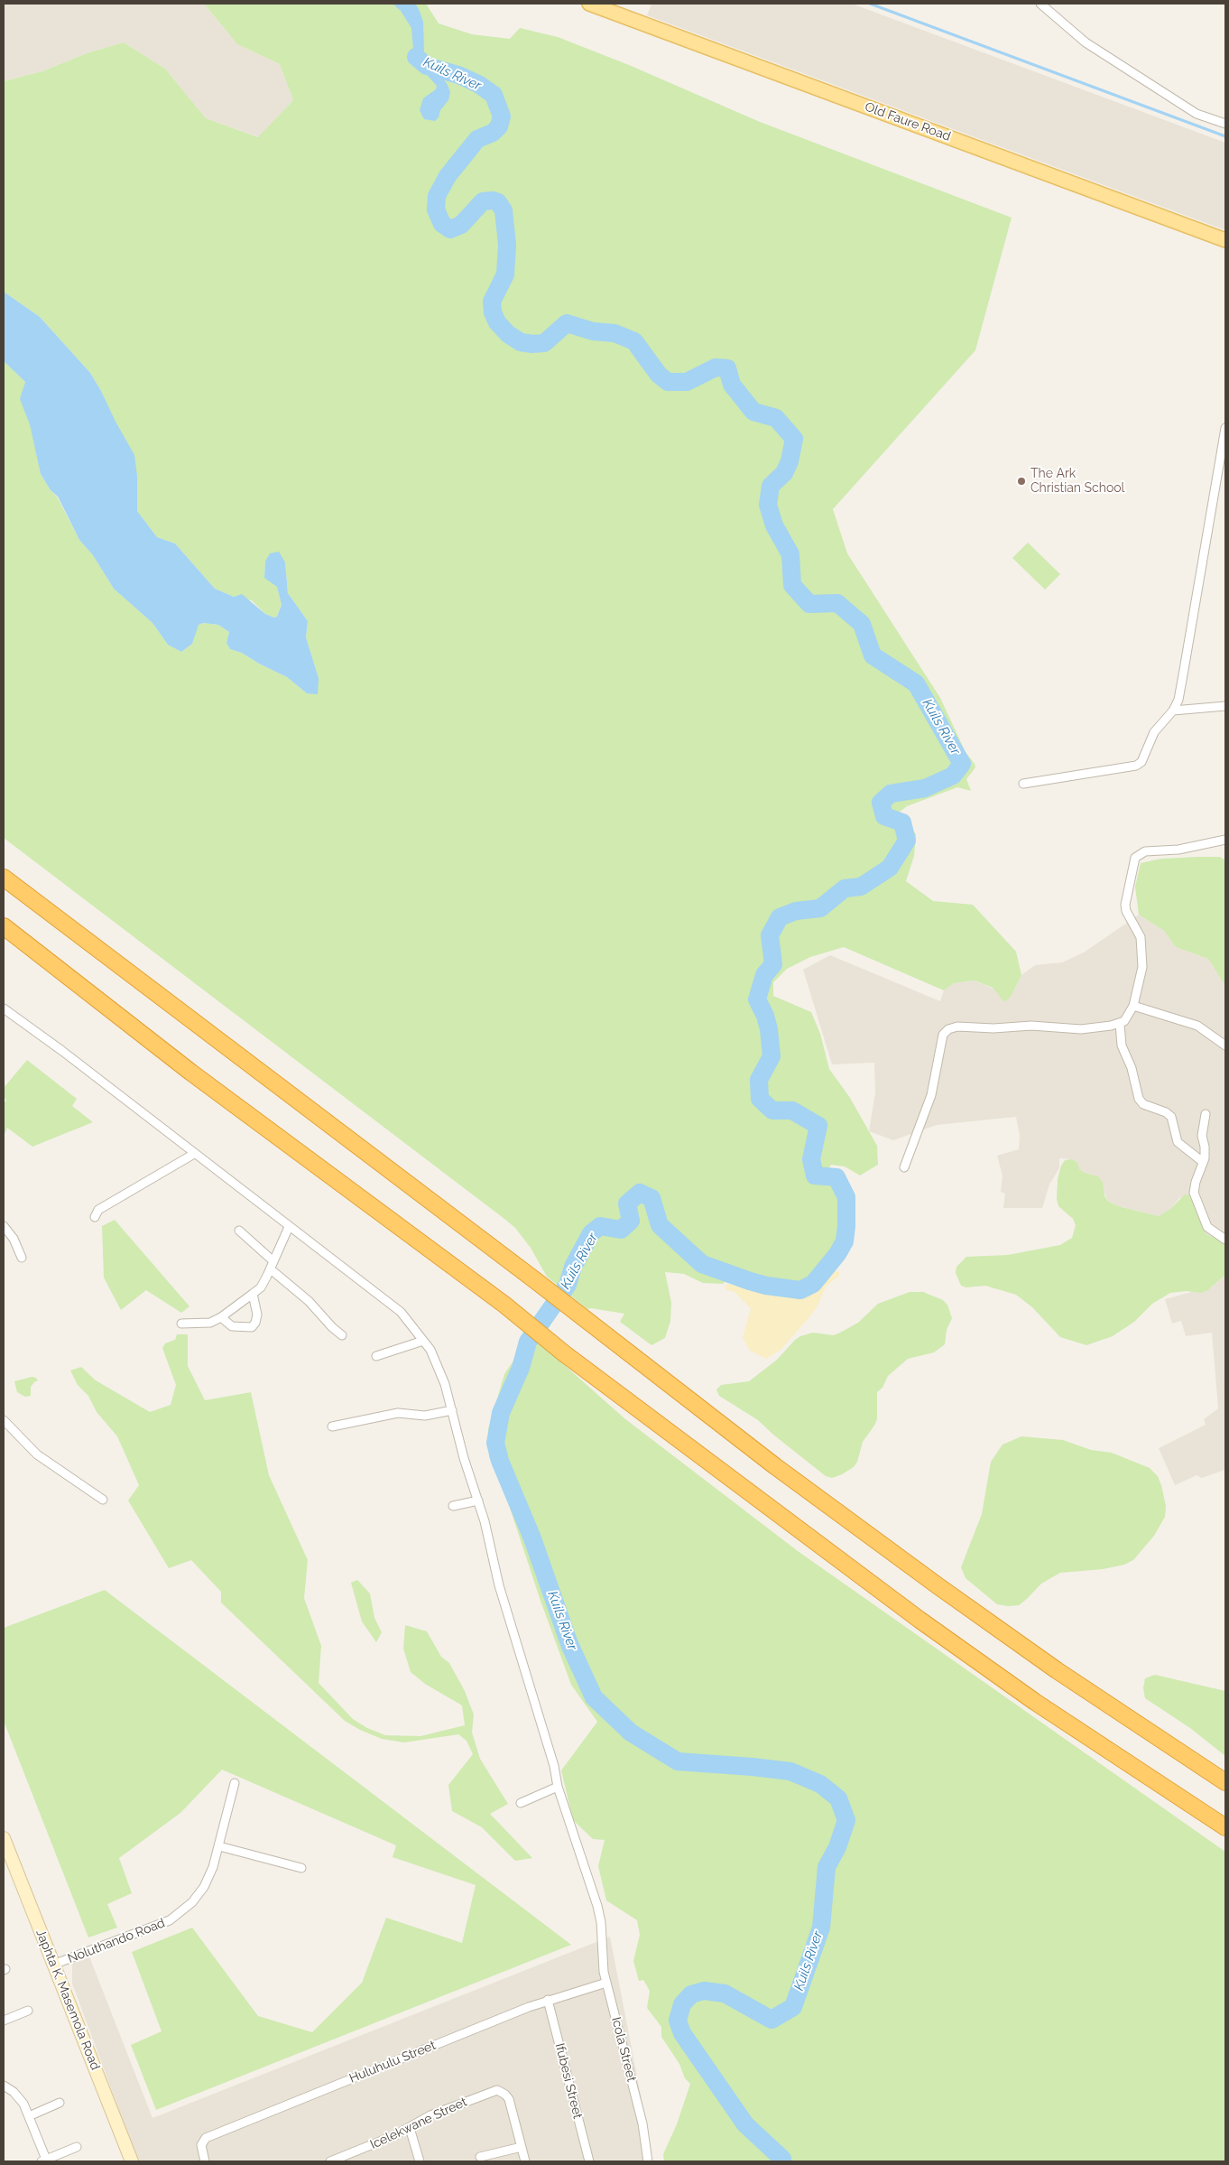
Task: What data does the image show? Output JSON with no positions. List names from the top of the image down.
{
  "streets": {
    "main road": ["Old Faure Road", "Japhta K. Masemola Road"],
    "street": [
      "Noluthando Road",
      "Icola Street",
      "Huluhulu Street",
      "Ifubesi Street",
      "Icelekwane Street"
    ]
  },
  "crossings": [
    ["Noluthando Road", "Japhta K. Masemola Road"],
    ["Icola Street", "Huluhulu Street"],
    ["Huluhulu Street", "Ifubesi Street"]
  ],
  "water": ["Kuils River"],
  "places": ["The Ark Christian School"]
}
